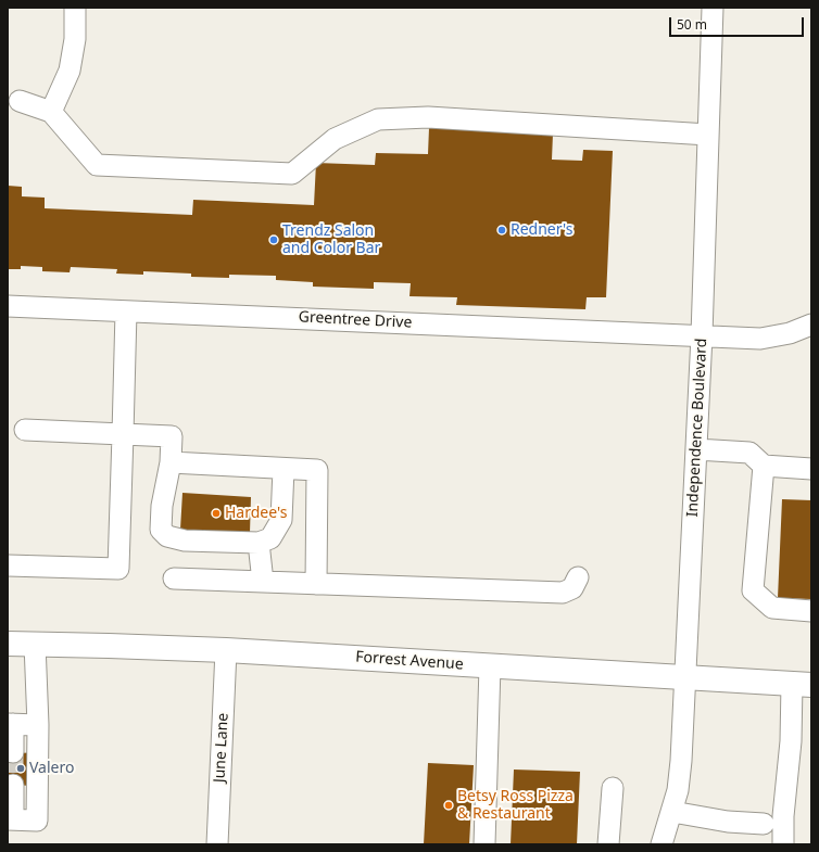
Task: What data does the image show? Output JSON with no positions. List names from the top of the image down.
{
  "streets": {
    "highway": ["Forrest Avenue"],
    "street": ["Greentree Drive", "Independence Boulevard", "June Lane"]
  },
  "crossings": [
    ["Greentree Drive", "Independence Boulevard"],
    ["Independence Boulevard", "Forrest Avenue"],
    ["Forrest Avenue", "June Lane"]
  ],
  "places": [
    "Redner's",
    "Trendz Salon and Color Bar",
    "Hardee's",
    "Valero",
    "Betsy Ross Pizza & Restaurant"
  ],
  "scale_bar": "50 m"
}
